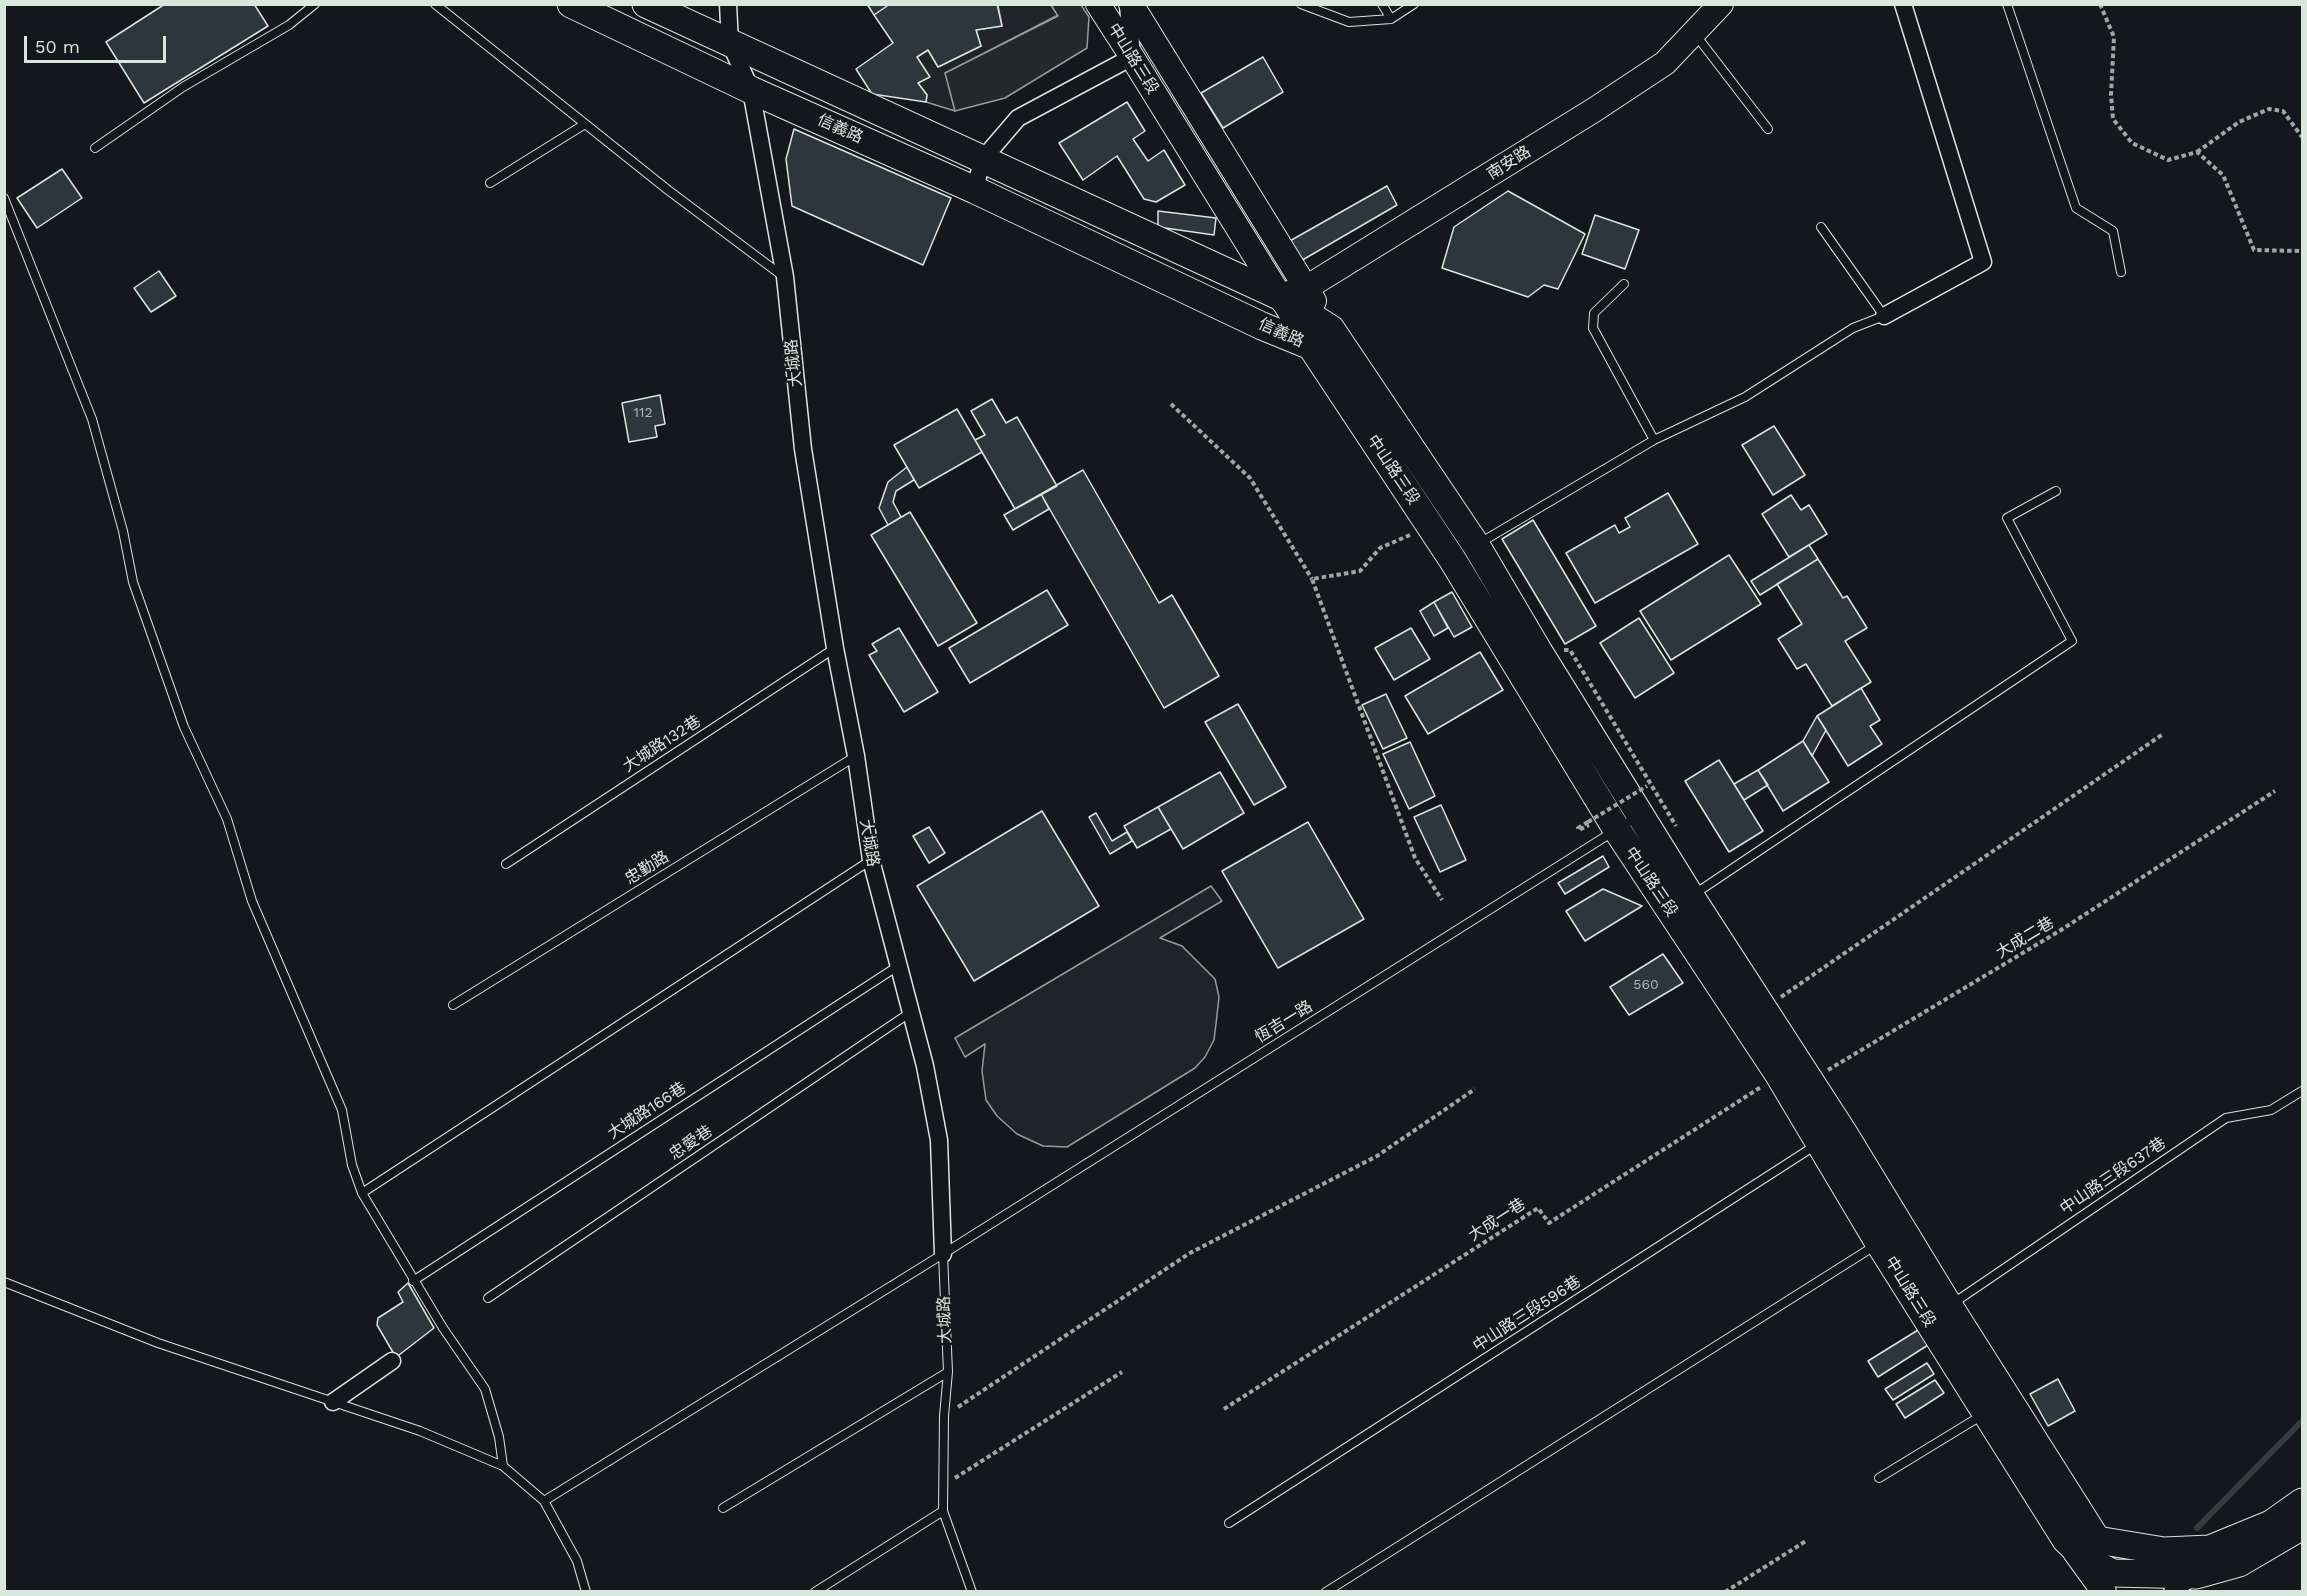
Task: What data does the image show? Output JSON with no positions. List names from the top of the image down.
{
  "streets": {
    "main road": ["中山路三段", "信義路"],
    "street": ["南安路", "大城路"],
    "lane": [
      "大城路132巷",
      "忠勤路",
      "恆吉一路",
      "大城路166巷",
      "忠愛巷",
      "中山路三段637巷",
      "中山路三段596巷"
    ],
    "path": ["大成二巷", "大成一巷"]
  },
  "crossings": [
    ["中山路三段", "信義路"],
    ["中山路三段", "南安路"],
    ["中山路三段", "大成二巷"],
    ["中山路三段", "恆吉一路"],
    ["中山路三段", "中山路三段637巷"],
    ["中山路三段", "大成一巷"],
    ["中山路三段", "中山路三段596巷"],
    ["信義路", "南安路"],
    ["信義路", "大城路"],
    ["大城路", "大城路132巷"],
    ["大城路", "忠勤路"],
    ["大城路", "恆吉一路"],
    ["大城路", "大城路166巷"],
    ["大城路", "忠愛巷"]
  ],
  "house_numbers": ["112", "560"],
  "scale_bar": "50 m"
}
